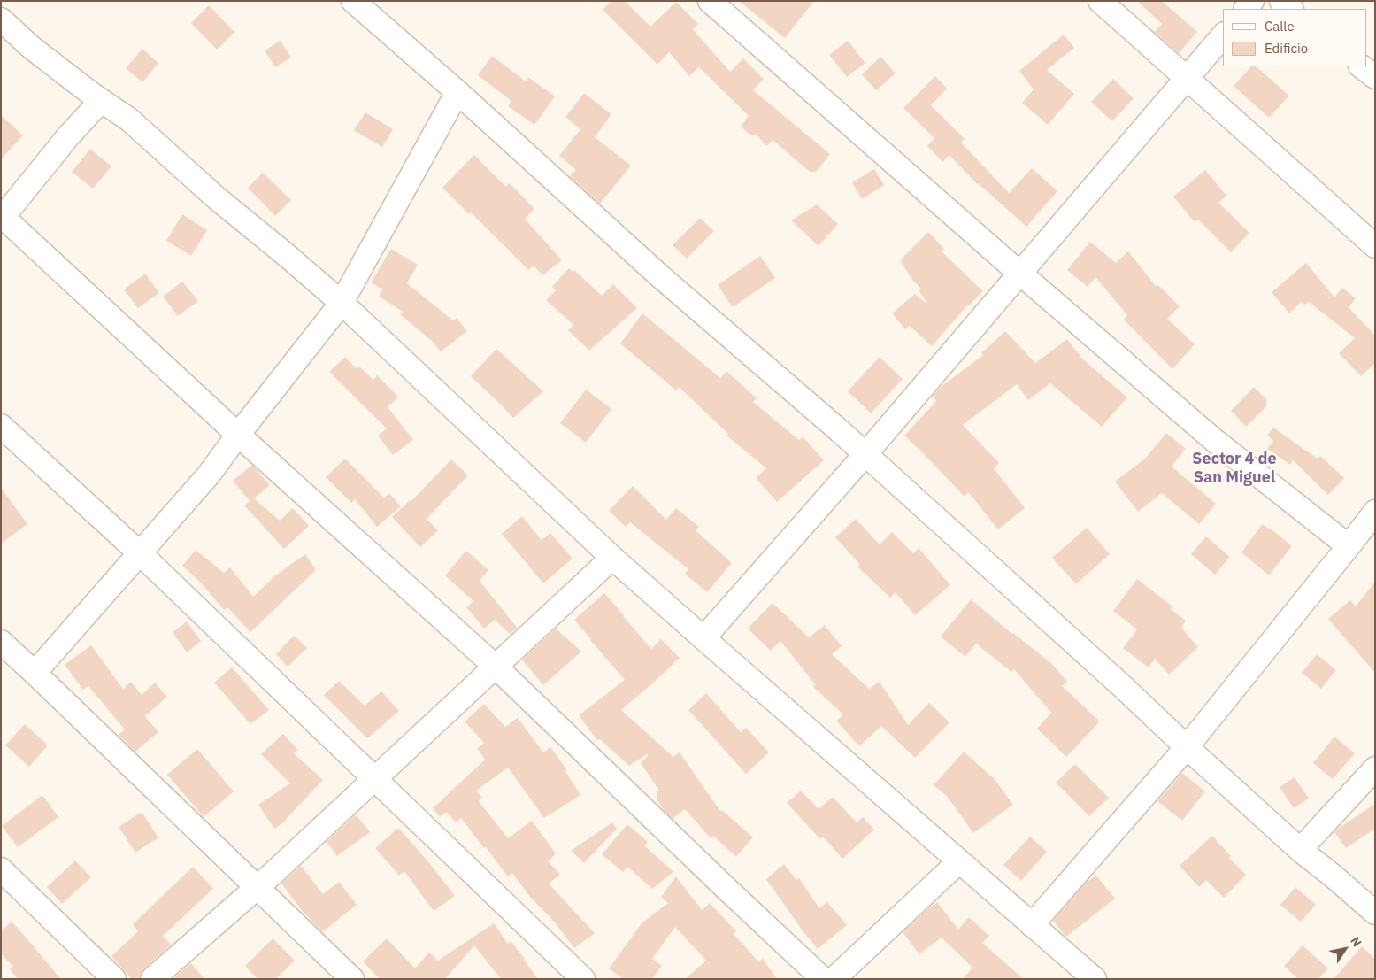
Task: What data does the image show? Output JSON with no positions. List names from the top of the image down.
{
  "districts": ["Sector 4 de San Miguel"],
  "legend": ["Calle", "Edificio"],
  "north": "top right"
}
